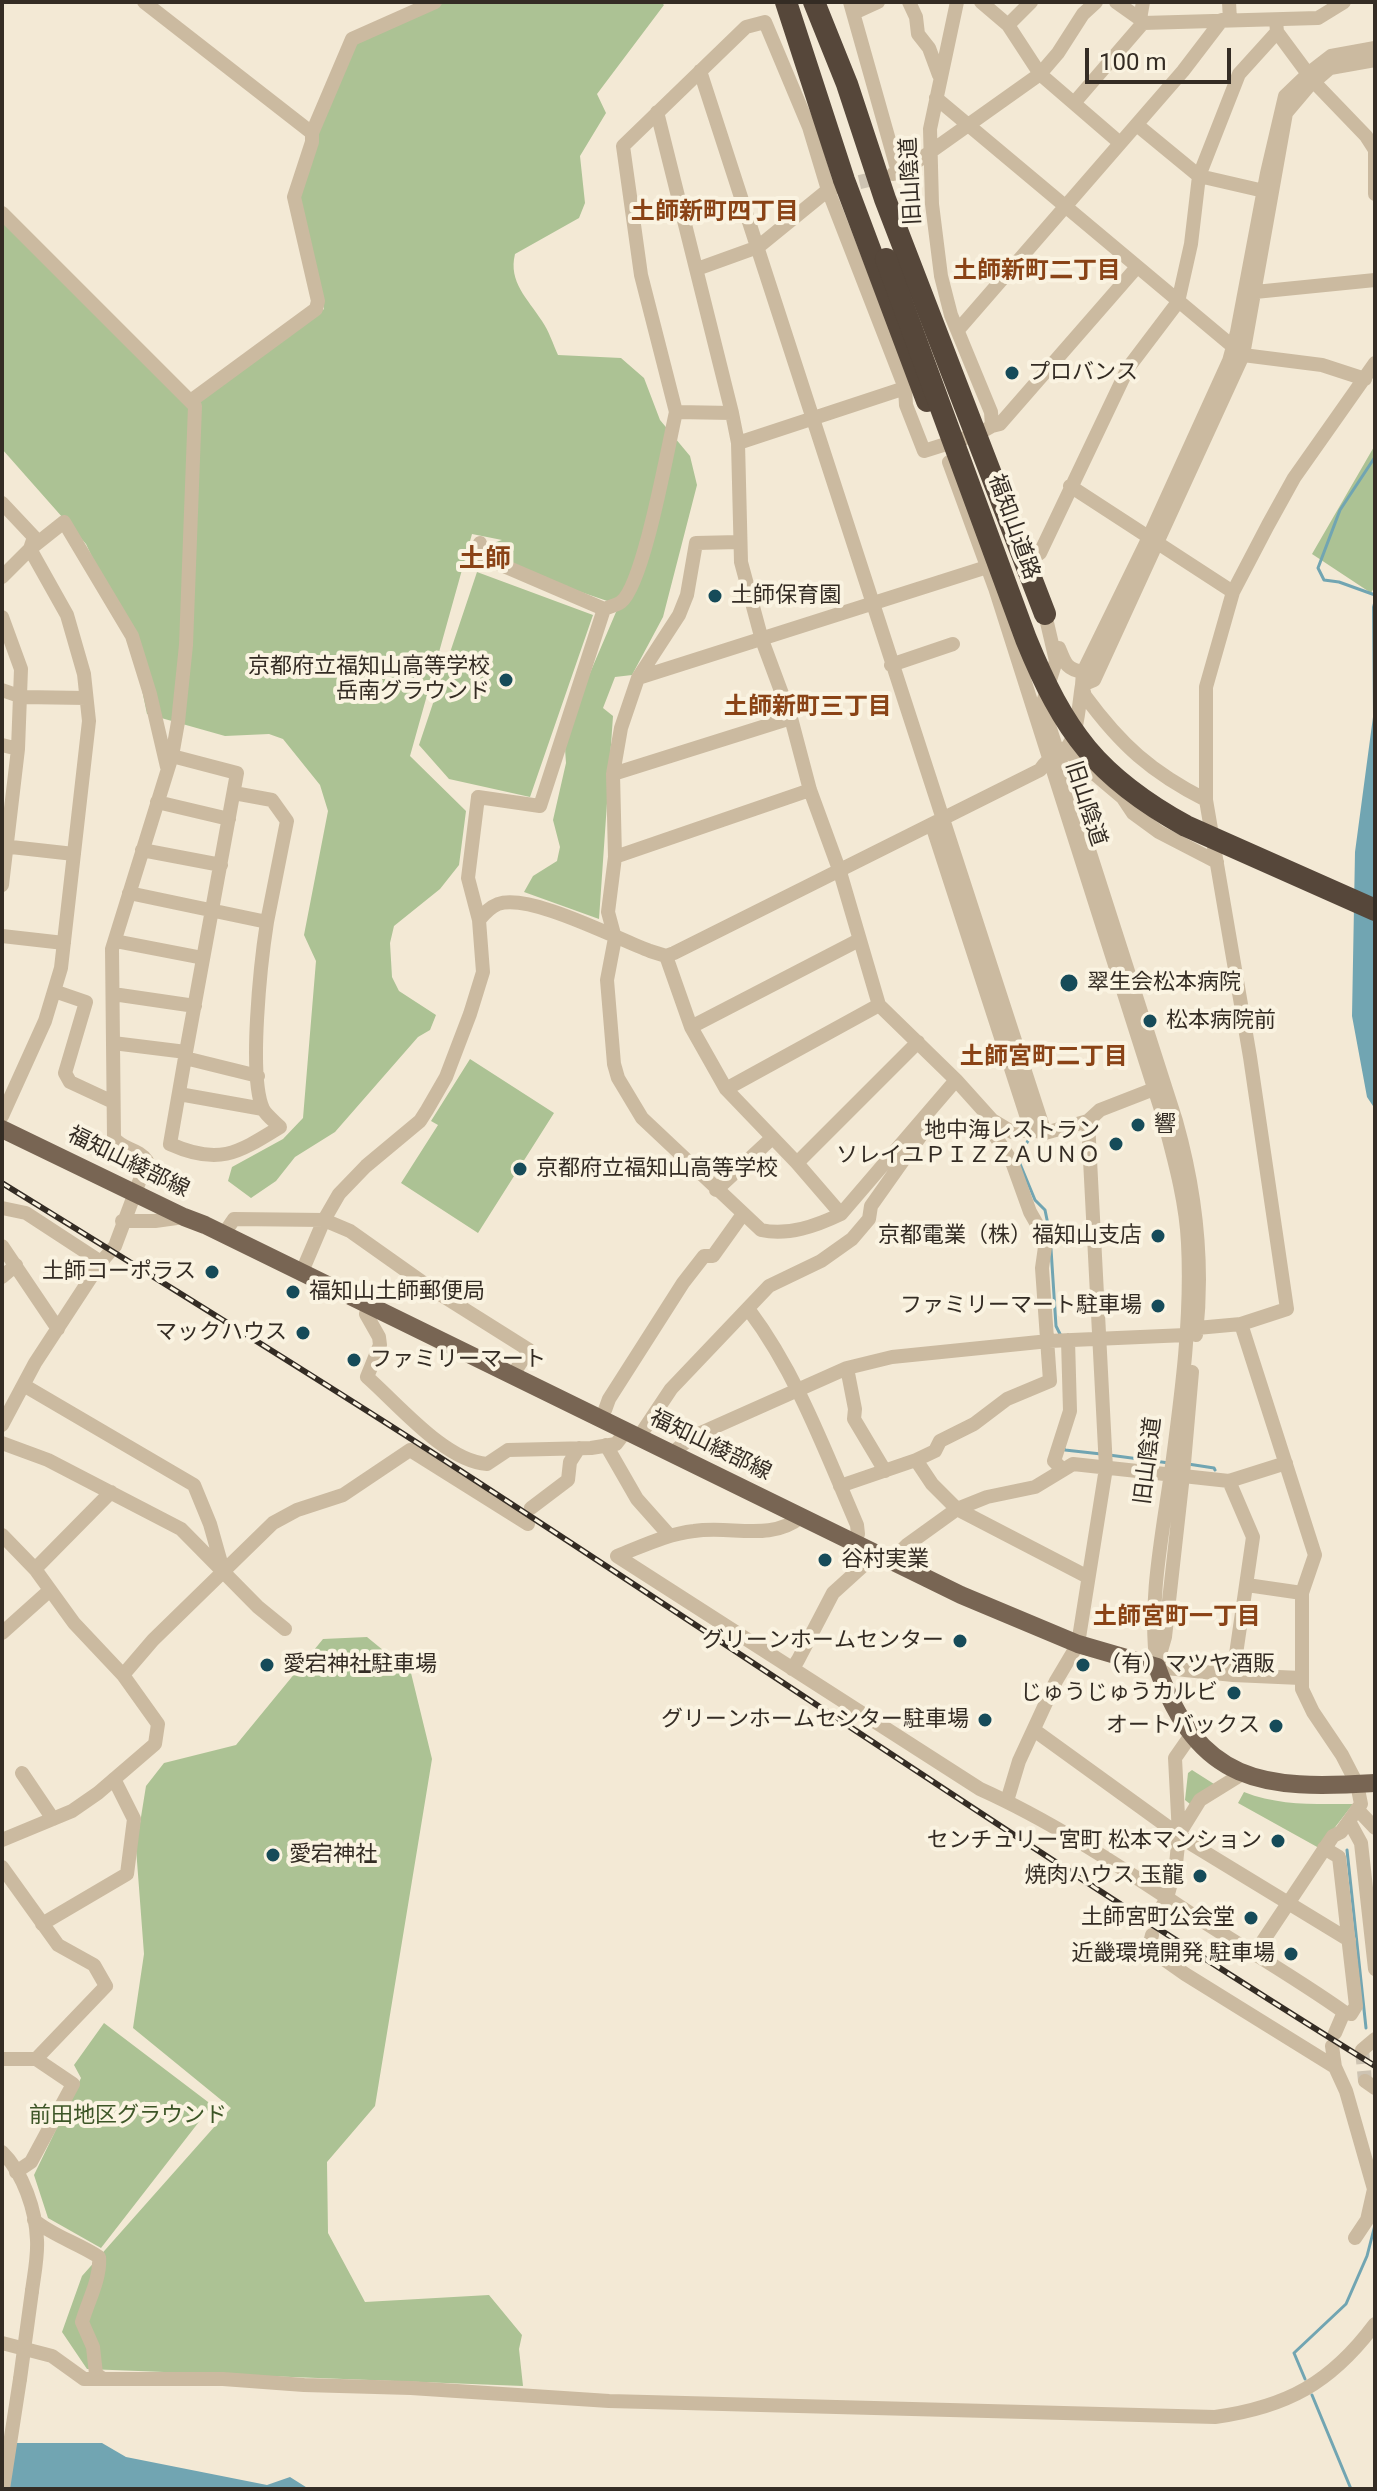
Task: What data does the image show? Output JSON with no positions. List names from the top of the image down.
{
  "streets": {
    "highway": ["福知山道路"],
    "main road": ["福知山綾部線"],
    "street": ["旧山陰道"]
  },
  "districts": [
    "土師新町四丁目",
    "土師新町二丁目",
    "土師",
    "土師新町三丁目",
    "土師宮町二丁目",
    "土師宮町一丁目"
  ],
  "parks": ["前田地区グラウンド"],
  "places": [
    "プロバンス",
    "土師保育園",
    "京都府立福知山高等学校 岳南グラウンド",
    "翠生会松本病院",
    "松本病院前",
    "響",
    "地中海レストラン ソレイユＰＩＺＺＡＵＮＯ",
    "京都府立福知山高等学校",
    "京都電業（株）福知山支店",
    "土師コーポラス",
    "福知山土師郵便局",
    "ファミリーマート駐車場",
    "マックハウス",
    "ファミリーマート",
    "谷村実業",
    "グリーンホームセンター",
    "愛宕神社駐車場",
    "（有）マツヤ酒販",
    "じゅうじゅうカルビ",
    "グリーンホームセンター駐車場",
    "オートバックス",
    "センチュリー宮町 松本マンション",
    "愛宕神社",
    "焼肉ハウス 玉龍",
    "土師宮町公会堂",
    "近畿環境開発 駐車場"
  ],
  "scale_bar": "100 m"
}
